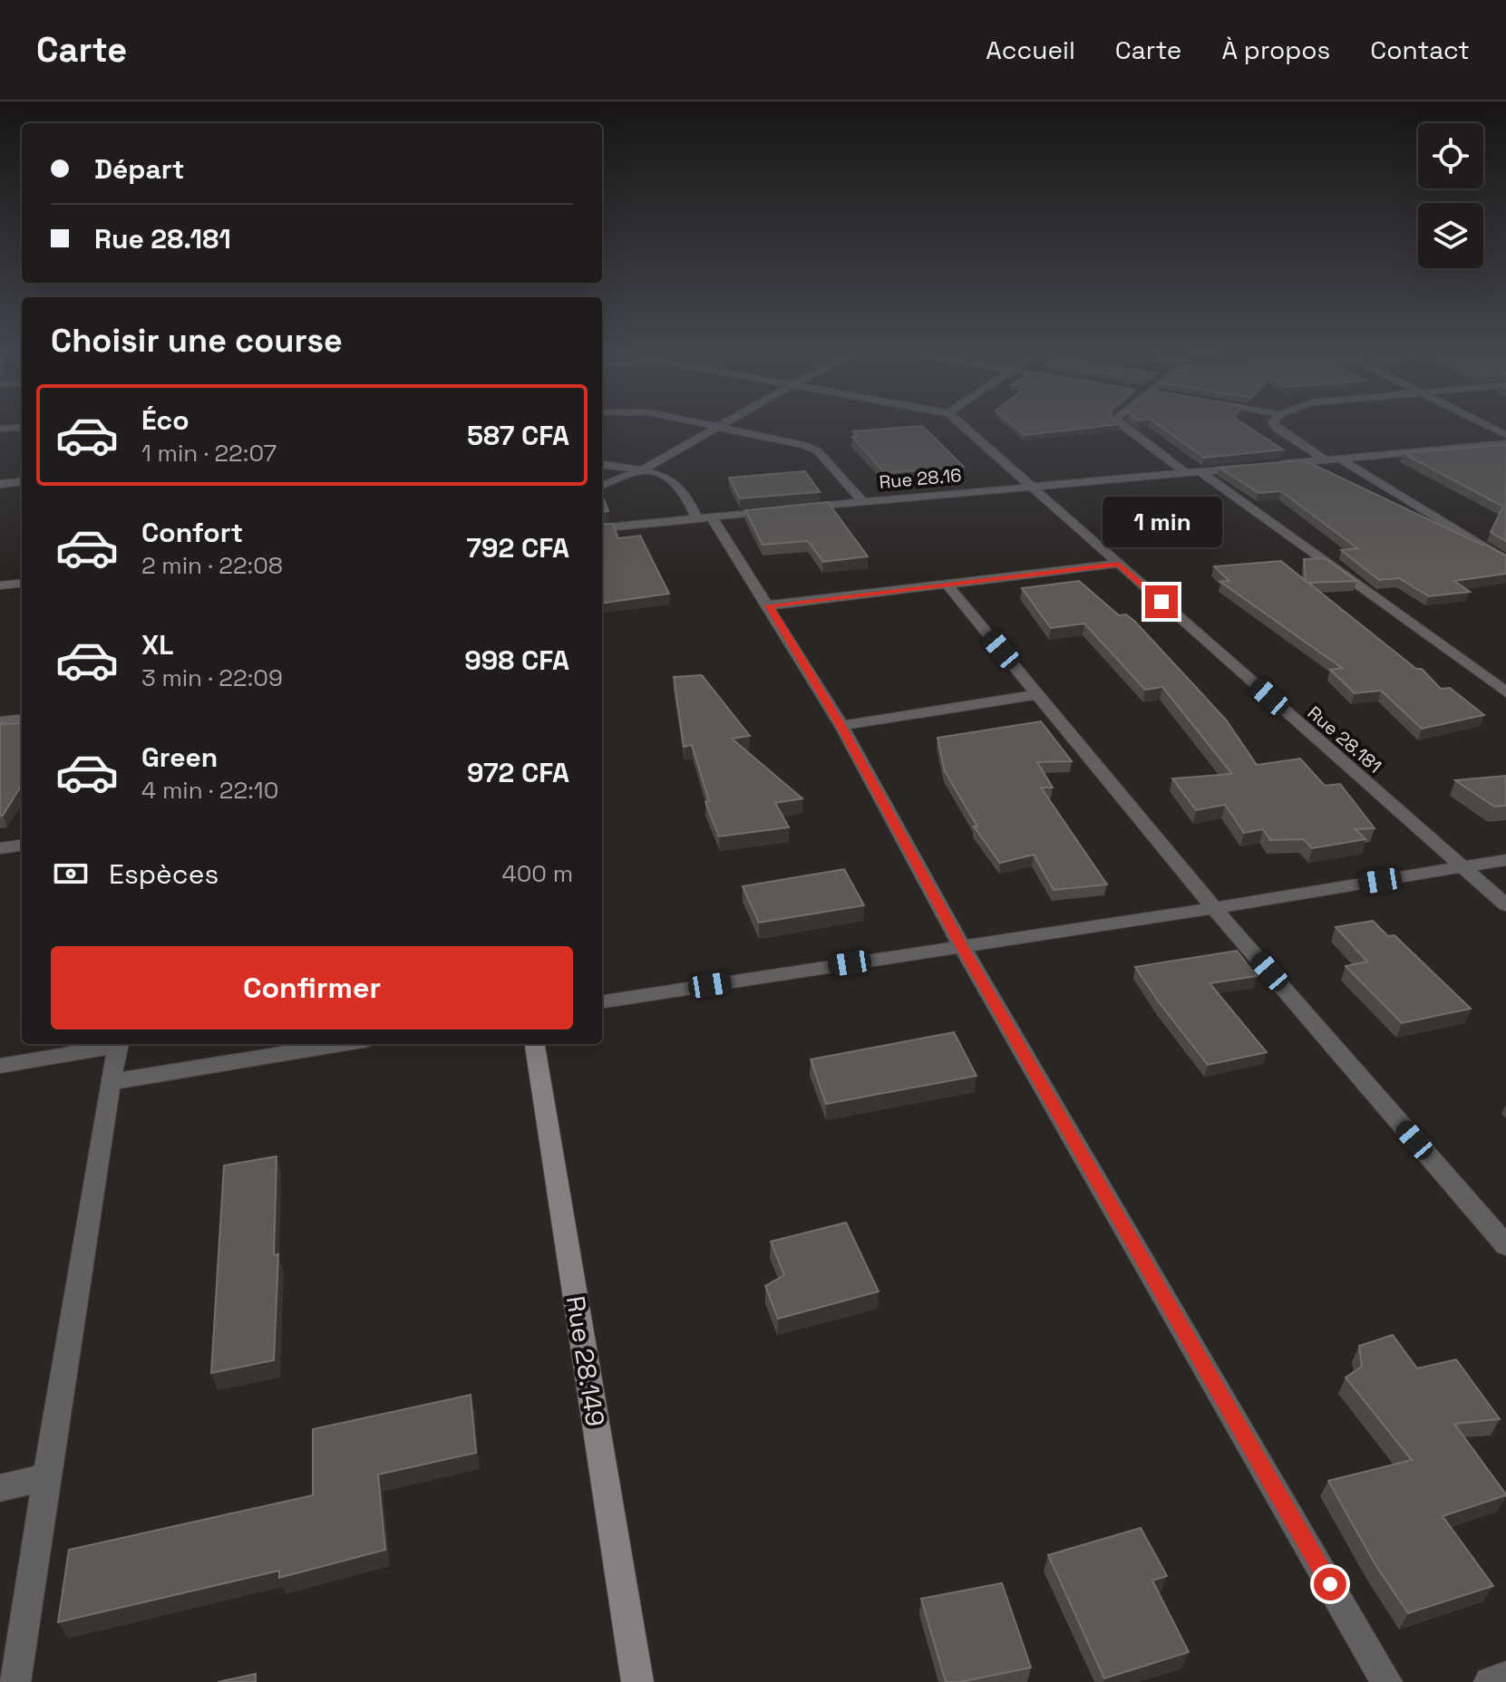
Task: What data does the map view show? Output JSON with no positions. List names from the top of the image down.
{
  "streets": {
    "street": ["Rue 28.16", "Rue 28.181", "Rue 28.149"]
  },
  "crossings": [
    ["Rue 28.16", "Rue 28.181"]
  ],
  "page": {
    "header": "Carte",
    "nav": [
      "Accueil",
      "Carte",
      "À propos",
      "Contact"
    ],
    "banner": ["Départ", "Rue 28.181"],
    "heading": "Choisir une course",
    "list": [
      {
        "name": "Éco",
        "note": "1 min · 22:07",
        "value": "587 CFA"
      },
      {
        "name": "Confort",
        "note": "2 min · 22:08",
        "value": "792 CFA"
      },
      {
        "name": "XL",
        "note": "3 min · 22:09",
        "value": "998 CFA"
      },
      {
        "name": "Green",
        "note": "4 min · 22:10",
        "value": "972 CFA"
      }
    ],
    "bubble": "1 min",
    "pay": ["Espèces", "400 m"],
    "buttons": "Confirmer"
  }
}
